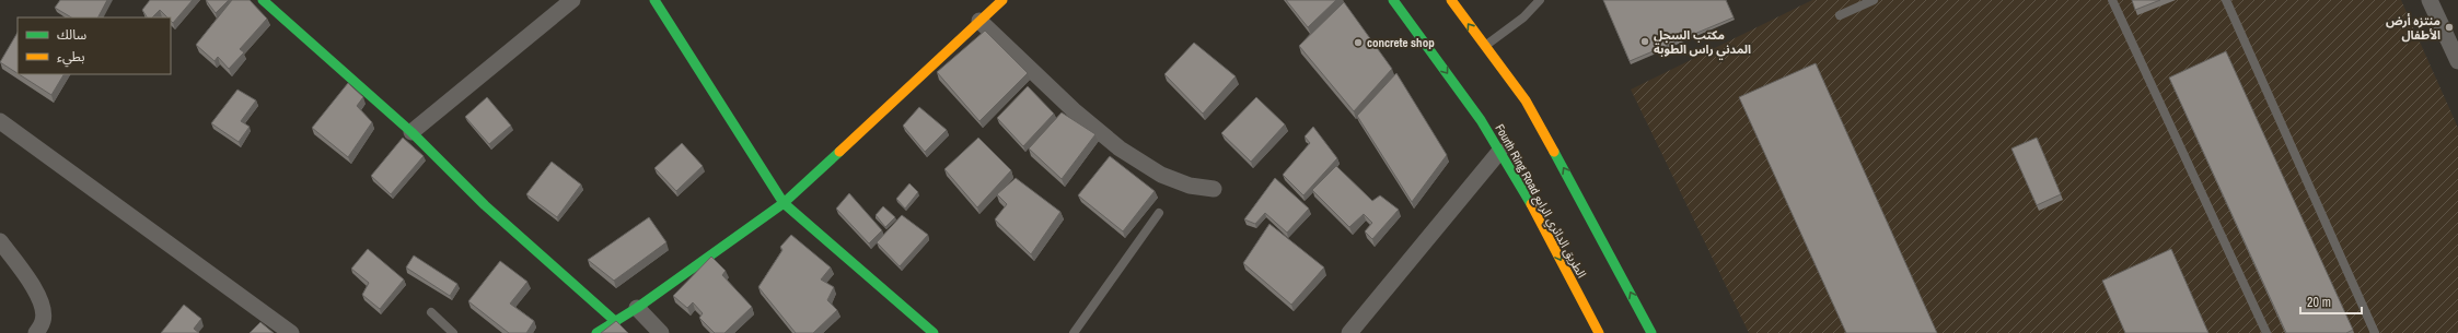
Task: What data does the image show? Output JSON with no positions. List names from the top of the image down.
{
  "streets": {
    "street": ["Fourth Ring Road الطريق الدائري الرابع"]
  },
  "places": ["منتزه أرض الأطفال", "مكتب السجل المدني راس الطوبة", "concrete shop"],
  "legend": ["سالك", "بطيء"],
  "scale_bar": "20 m"
}
